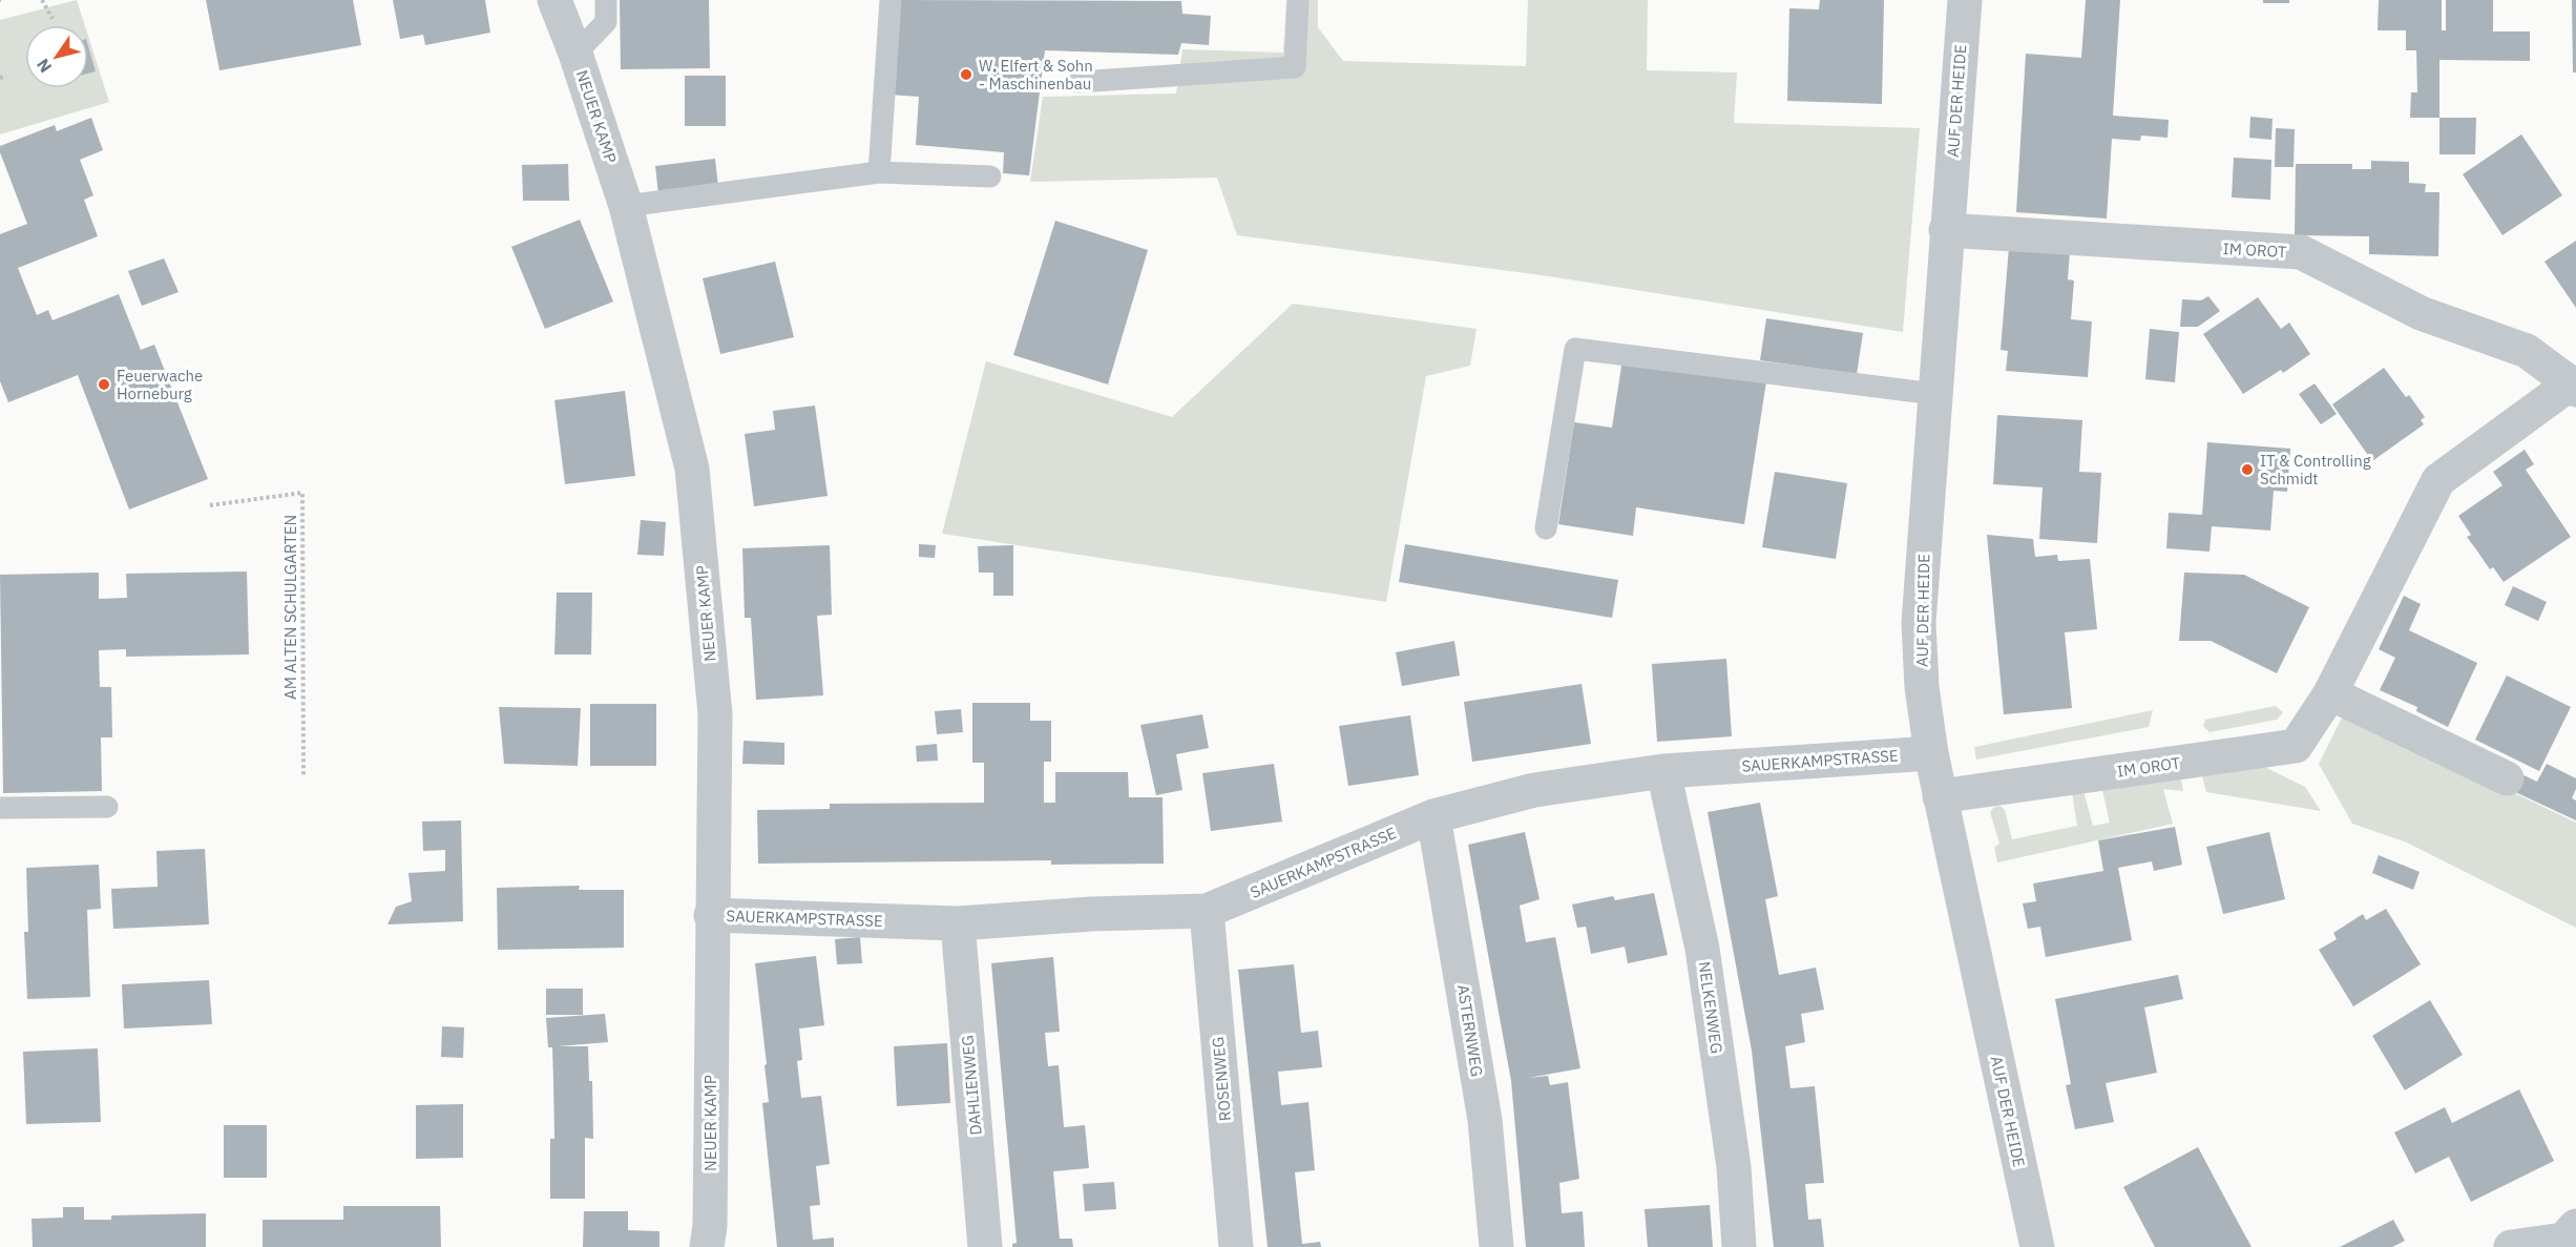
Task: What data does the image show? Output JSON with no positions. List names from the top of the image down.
{
  "streets": {
    "street": [
      "AUF DER HEIDE",
      "NEUER KAMP",
      "IM OROT",
      "SAUERKAMPSTRASSE",
      "NELKENWEG",
      "ASTERNWEG",
      "ROSENWEG",
      "DAHLIENWEG"
    ],
    "path": ["AM ALTEN SCHULGARTEN"]
  },
  "crossings": [
    ["AUF DER HEIDE", "IM OROT"],
    ["AUF DER HEIDE", "SAUERKAMPSTRASSE"],
    ["NEUER KAMP", "SAUERKAMPSTRASSE"],
    ["SAUERKAMPSTRASSE", "NELKENWEG"],
    ["SAUERKAMPSTRASSE", "ASTERNWEG"],
    ["SAUERKAMPSTRASSE", "ROSENWEG"],
    ["SAUERKAMPSTRASSE", "DAHLIENWEG"]
  ],
  "places": ["W. Elfert & Sohn - Maschinenbau", "Feuerwache Horneburg", "IT & Controlling Schmidt"],
  "north": "bottom left"
}
